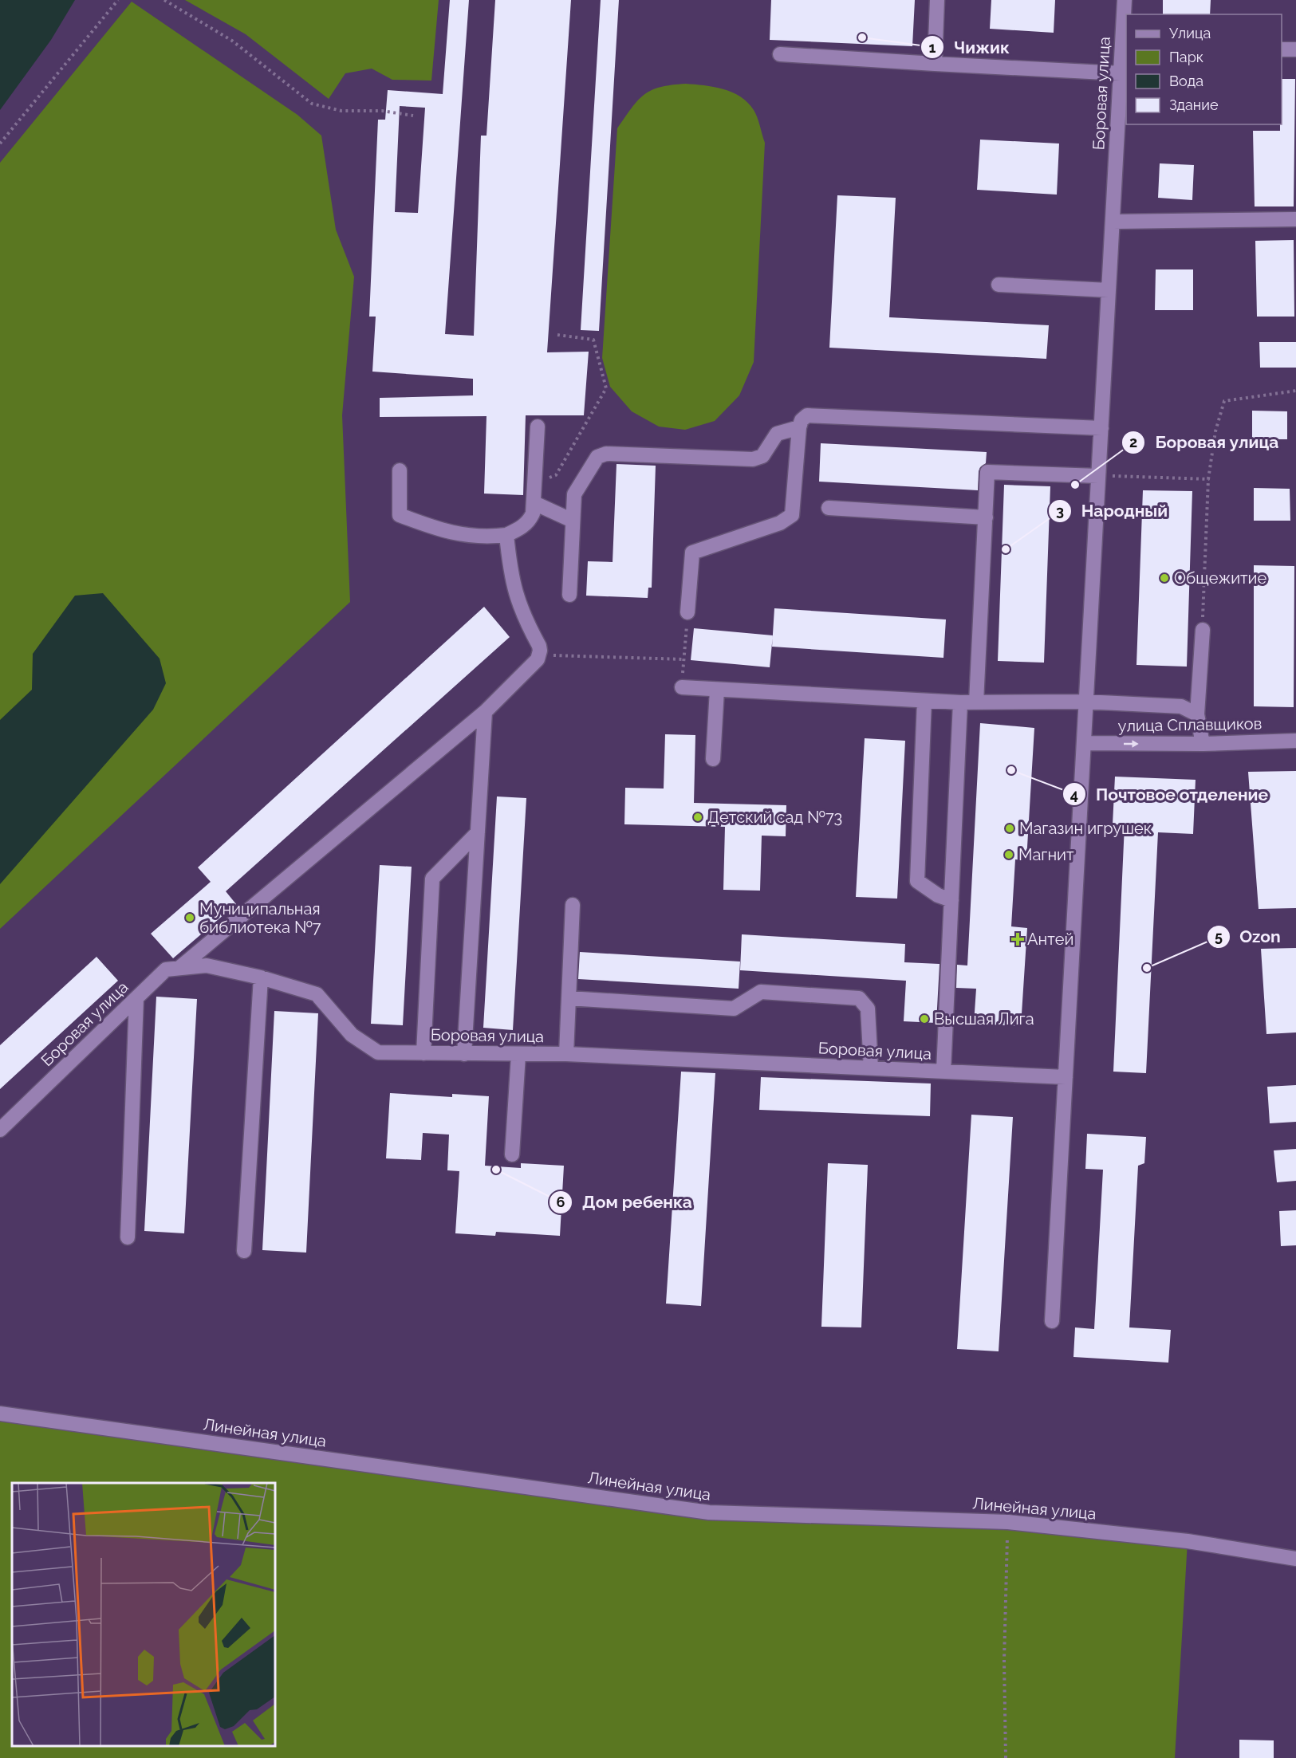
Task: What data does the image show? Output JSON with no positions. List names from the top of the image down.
{
  "streets": {
    "street": ["Боровая улица", "улица Сплавщиков", "Линейная улица"]
  },
  "crossings": [
    ["Боровая улица", "улица Сплавщиков"]
  ],
  "places": {
    "other": [
      "Чижик",
      "Боровая улица",
      "Народный",
      "Общежитие",
      "Почтовое отделение",
      "Детский сад №73",
      "Магазин игрушек",
      "Магнит",
      "Муниципальная библиотека №7",
      "Ozon",
      "Высшая Лига",
      "Дом ребенка"
    ],
    "health": ["Антей"]
  },
  "legend": [
    "Улица",
    "Парк",
    "Вода",
    "Здание"
  ]
}
